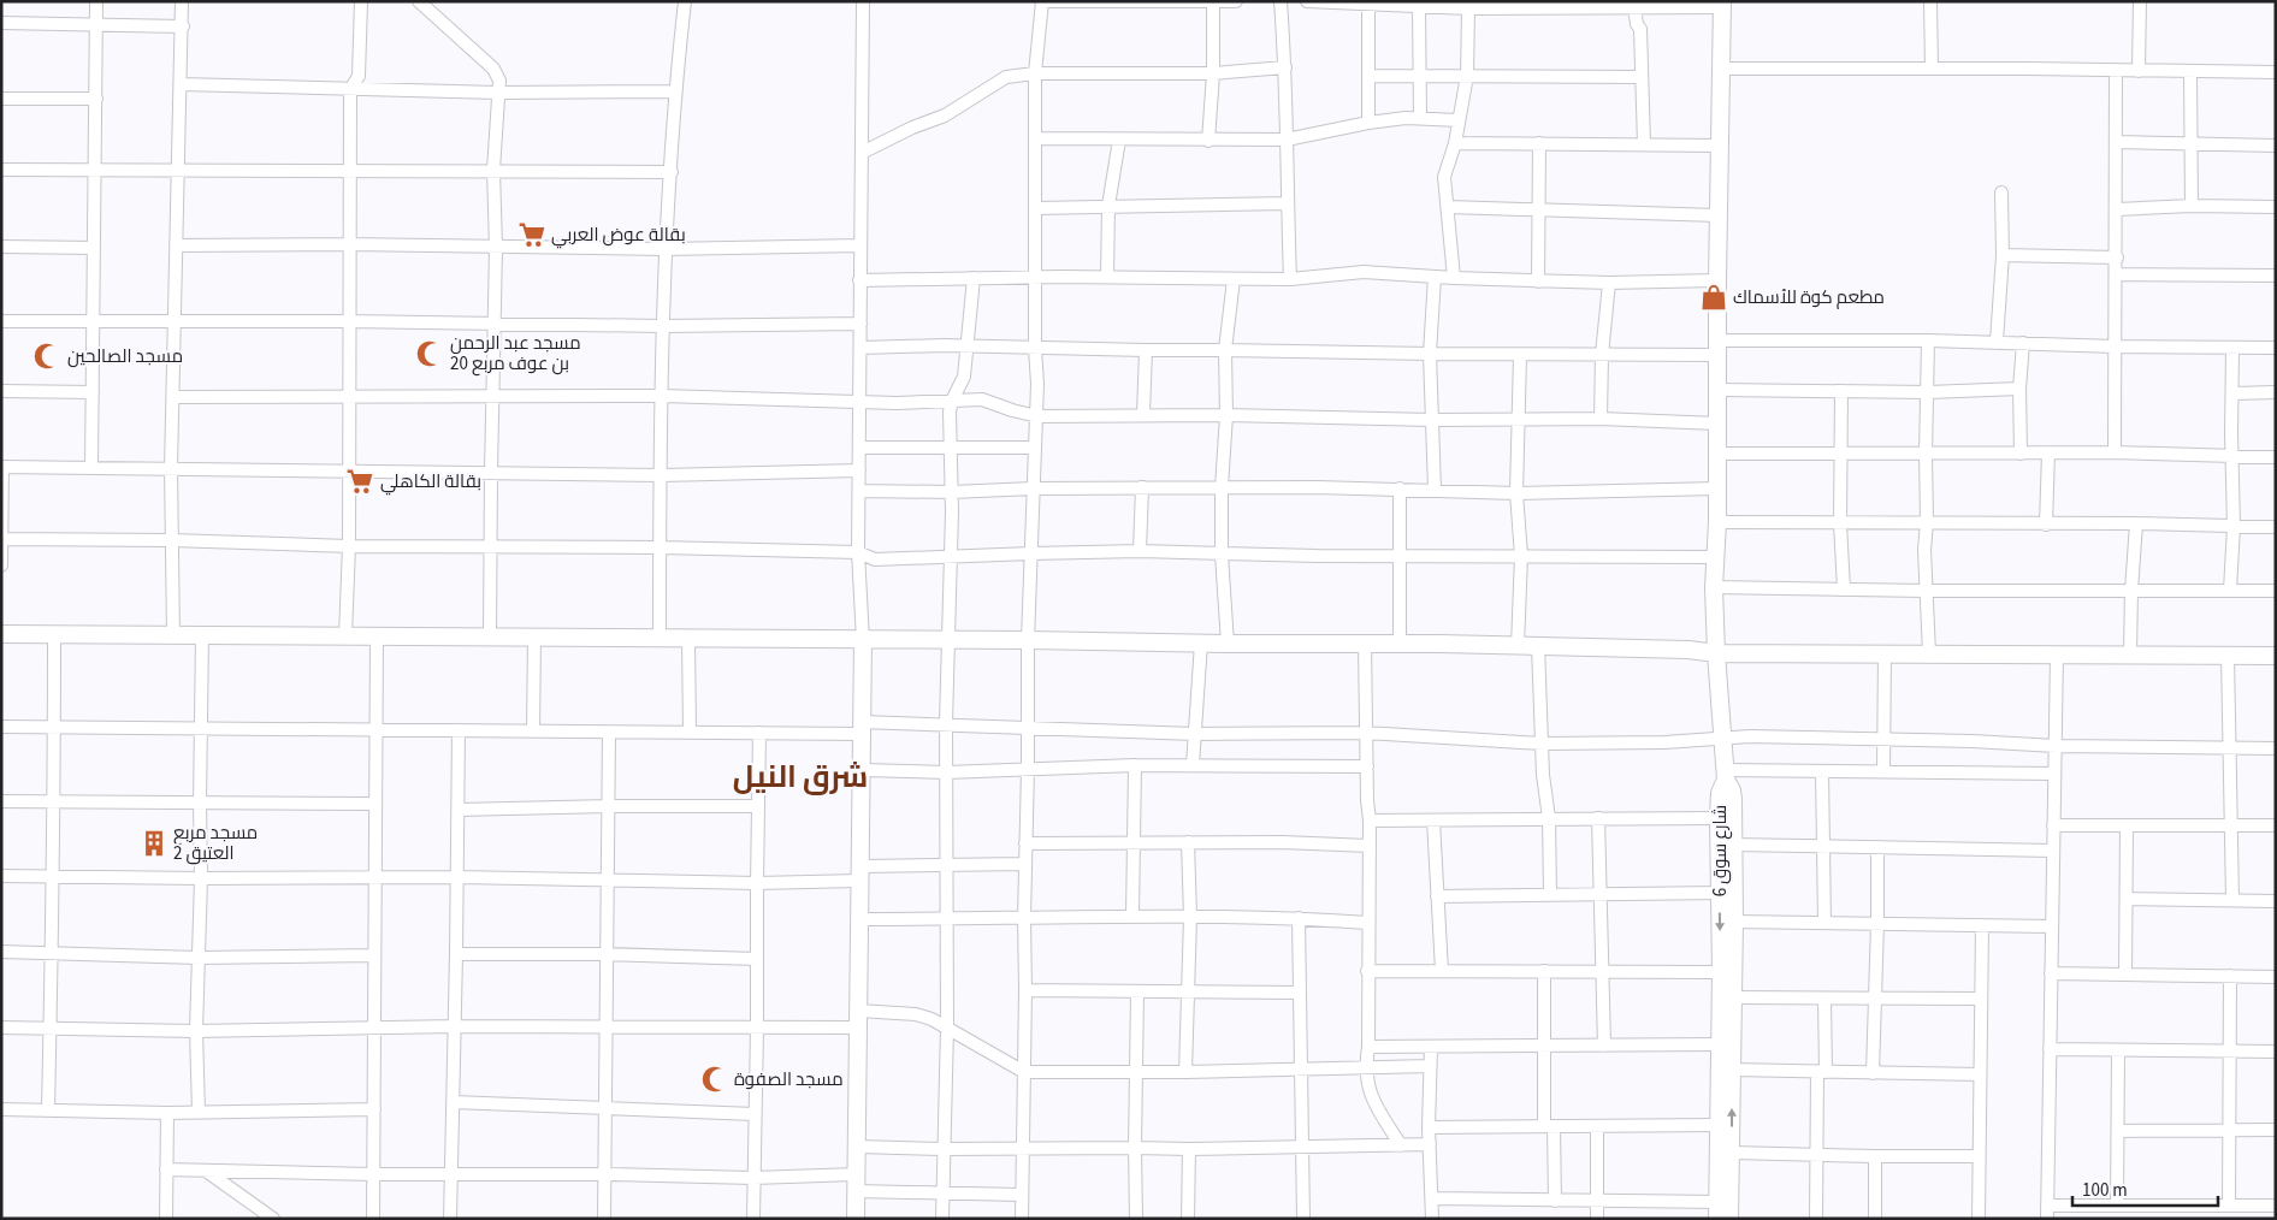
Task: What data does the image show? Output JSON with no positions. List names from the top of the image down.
{
  "streets": {
    "street": ["شارع سوق 6"]
  },
  "districts": ["شرق النيل"],
  "places": {
    "supermarket": ["بقالة عوض العربي", "بقالة الكاهلي"],
    "shop": ["مطعم كوة للأسماك"],
    "mosque": ["مسجد عبد الرحمن بن عوف مربع 20", "مسجد الصالحين", "مسجد الصفوة"],
    "building": ["مسجد مربع 2 العتيق"]
  },
  "scale_bar": "100 m"
}
